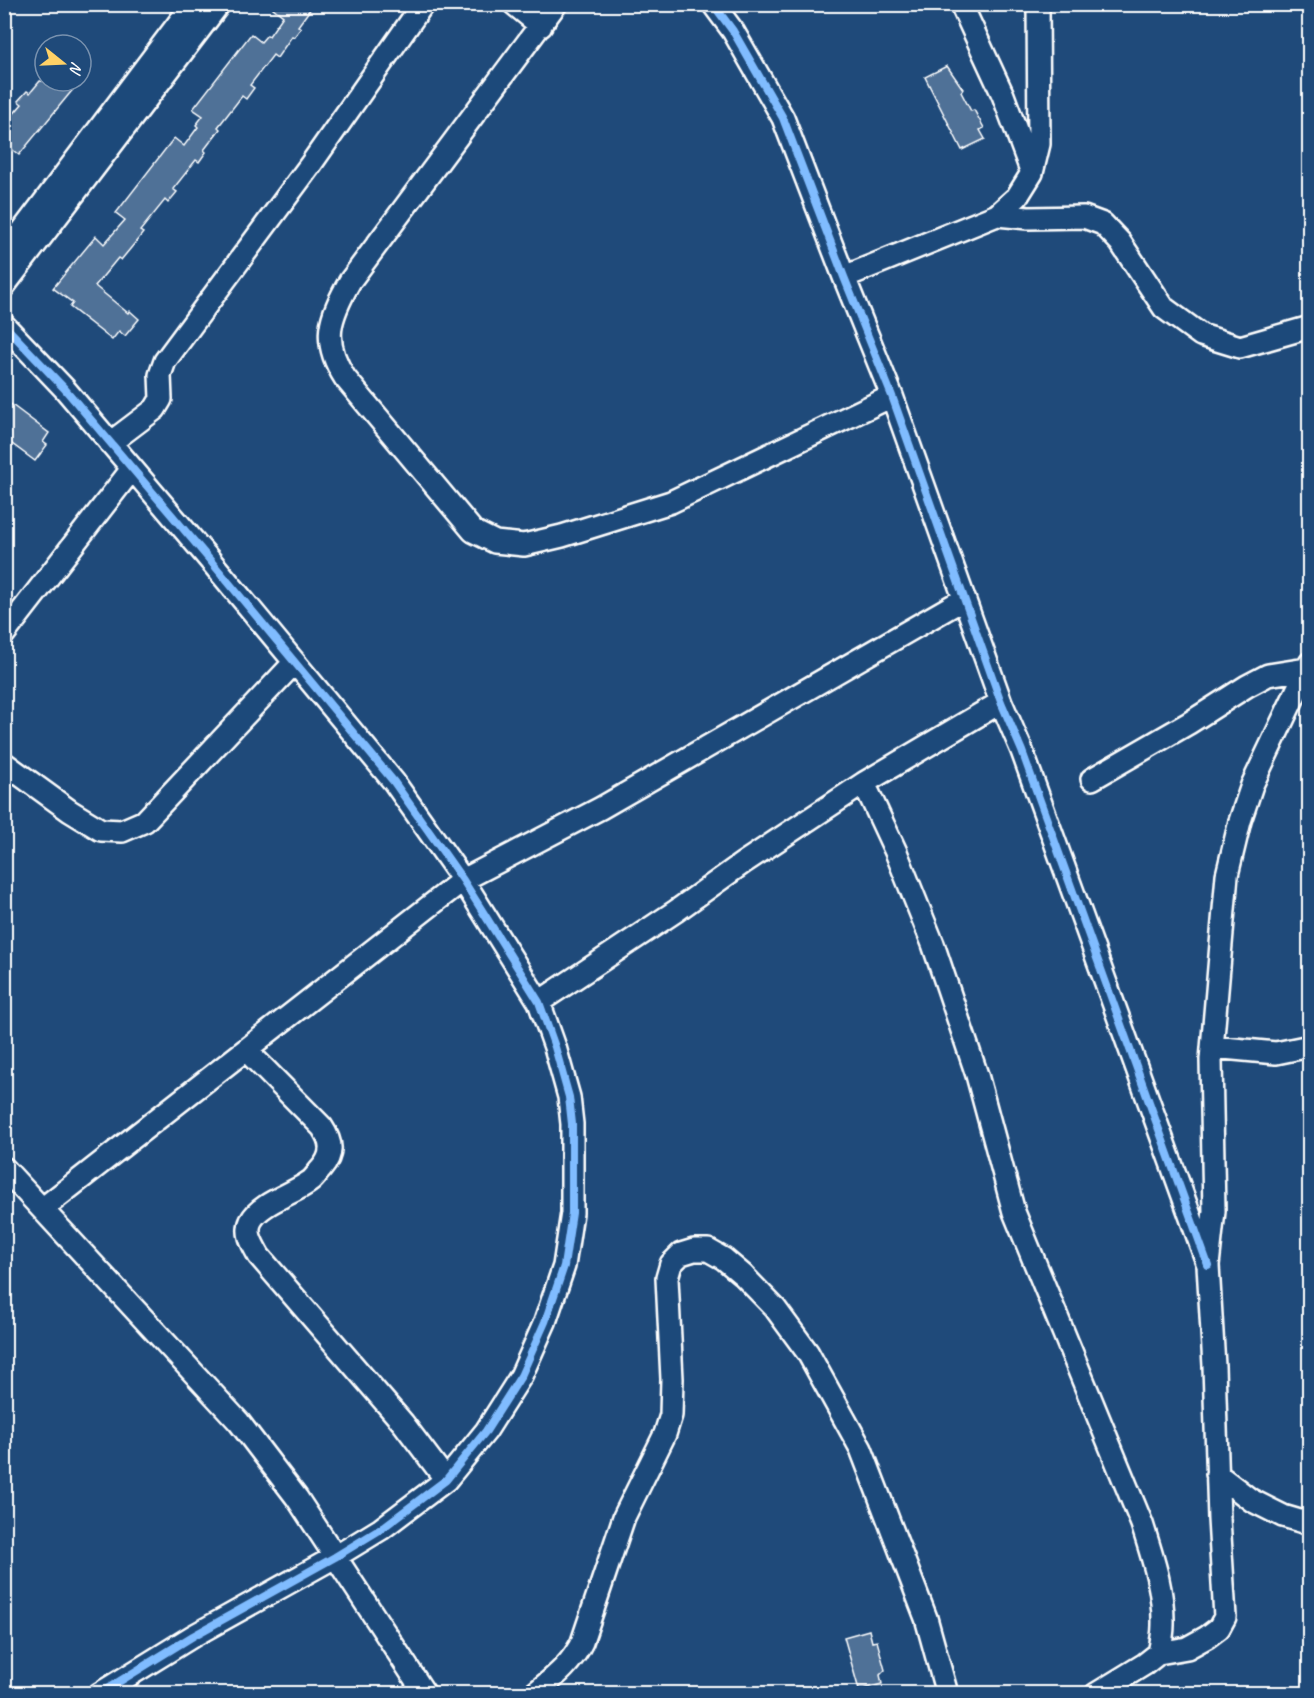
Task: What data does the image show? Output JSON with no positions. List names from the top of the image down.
{
  "north": "right"
}
